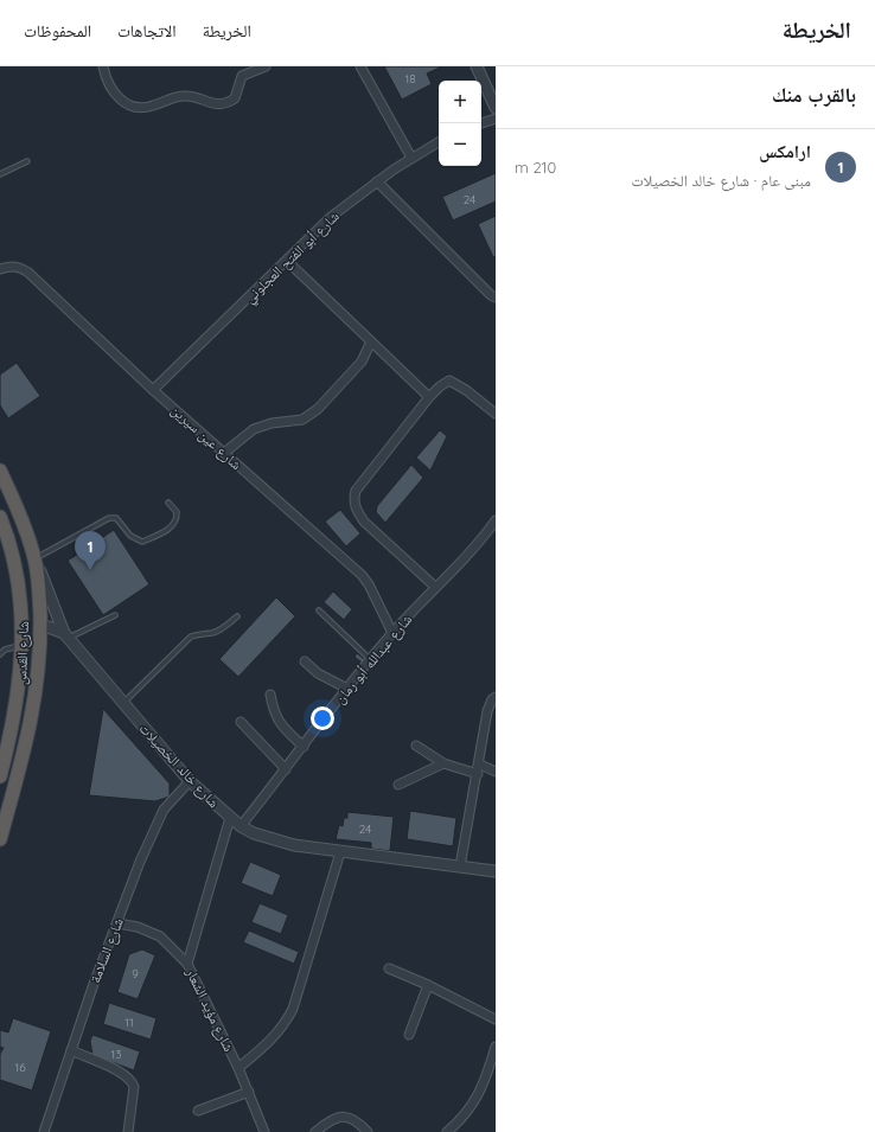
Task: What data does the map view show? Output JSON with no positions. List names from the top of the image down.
{
  "streets": {
    "highway": ["شارع القدس"],
    "street": [
      "شارع أبو الفتح العجلوني",
      "شارع عين سيرين",
      "شارع عبدالله أبو رمان",
      "شارع خالد الخصيلات",
      "شارع السلامة",
      "شارع مؤيد الشعار"
    ]
  },
  "crossings": [
    ["شارع أبو الفتح العجلوني", "شارع عين سيرين"],
    ["شارع عين سيرين", "شارع عبدالله أبو رمان"],
    ["شارع القدس", "شارع خالد الخصيلات"],
    ["شارع عبدالله أبو رمان", "شارع خالد الخصيلات"],
    ["شارع خالد الخصيلات", "شارع السلامة"],
    ["شارع السلامة", "شارع مؤيد الشعار"]
  ],
  "house_numbers": [
    "18",
    "24",
    "24",
    "9",
    "11",
    "13",
    "16"
  ],
  "page": {
    "header": "الخريطة",
    "nav": ["الخريطة", "الاتجاهات", "المحفوظات"],
    "heading": "بالقرب منك",
    "map_buttons": ["+", "−"],
    "list": [
      {
        "mark": "1",
        "name": "ارامكس",
        "note": "مبنى عام · شارع خالد الخصيلات",
        "value": "210 m"
      }
    ],
    "pins": "1"
  }
}
